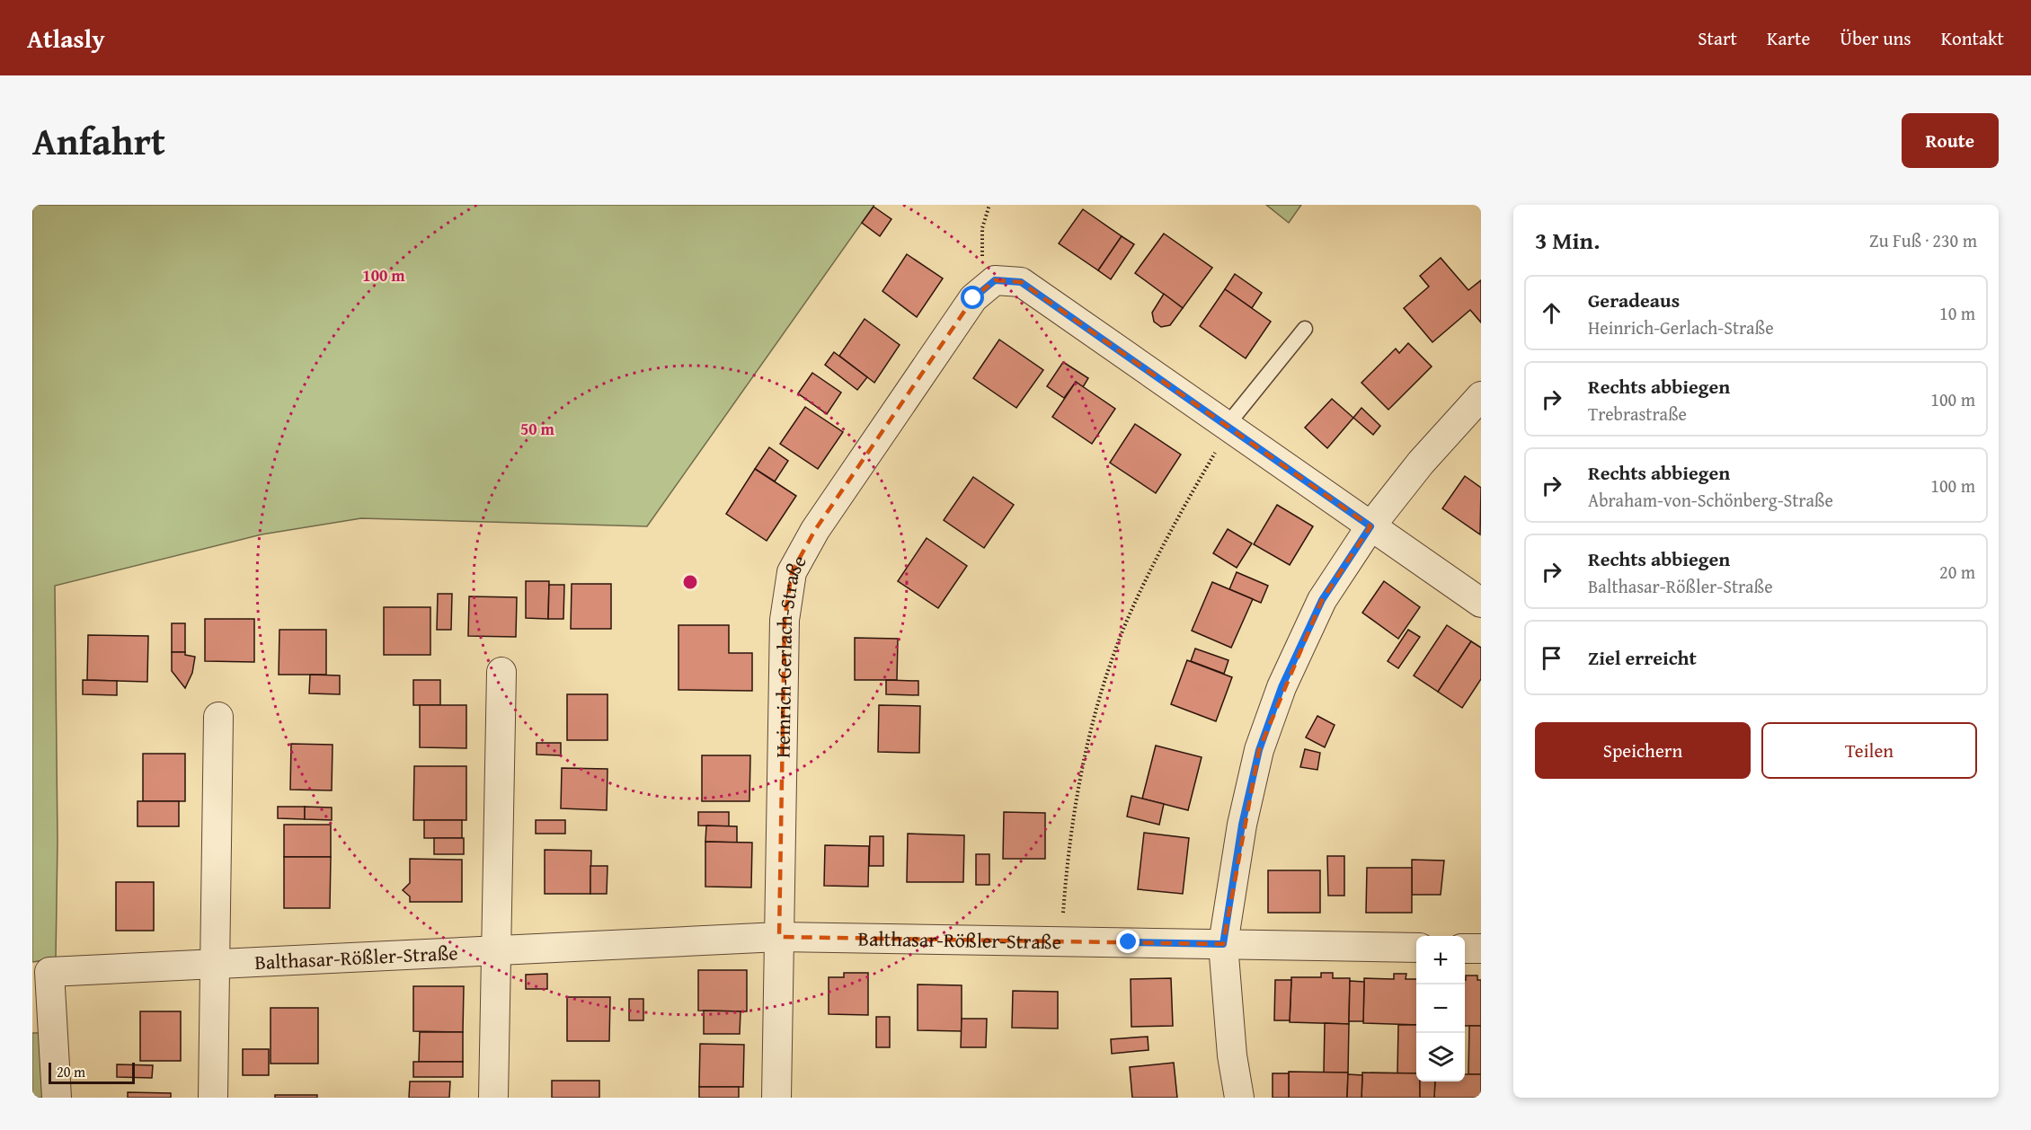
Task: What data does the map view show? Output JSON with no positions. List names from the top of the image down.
{
  "streets": {
    "street": ["Heinrich-Gerlach-Straße", "Balthasar-Rößler-Straße"]
  },
  "crossings": [
    ["Heinrich-Gerlach-Straße", "Balthasar-Rößler-Straße"]
  ],
  "scale_bar": "20 m",
  "page": {
    "header": "Atlasly",
    "nav": [
      "Start",
      "Karte",
      "Über uns",
      "Kontakt"
    ],
    "title": "Anfahrt",
    "buttons": [
      "Route",
      ["Speichern", "Teilen"]
    ],
    "heading": ["3 Min.", "Zu Fuß · 230 m"],
    "list": [
      ["Geradeaus", "Heinrich-Gerlach-Straße", "10 m"],
      ["Rechts abbiegen", "Trebrastraße", "100 m"],
      ["Rechts abbiegen", "Abraham-von-Schönberg-Straße", "100 m"],
      ["Rechts abbiegen", "Balthasar-Rößler-Straße", "20 m"],
      "Ziel erreicht"
    ],
    "map_buttons": ["+", "−"],
    "scale": "20 m"
  },
  "rings": ["100 m", "50 m"]
}
